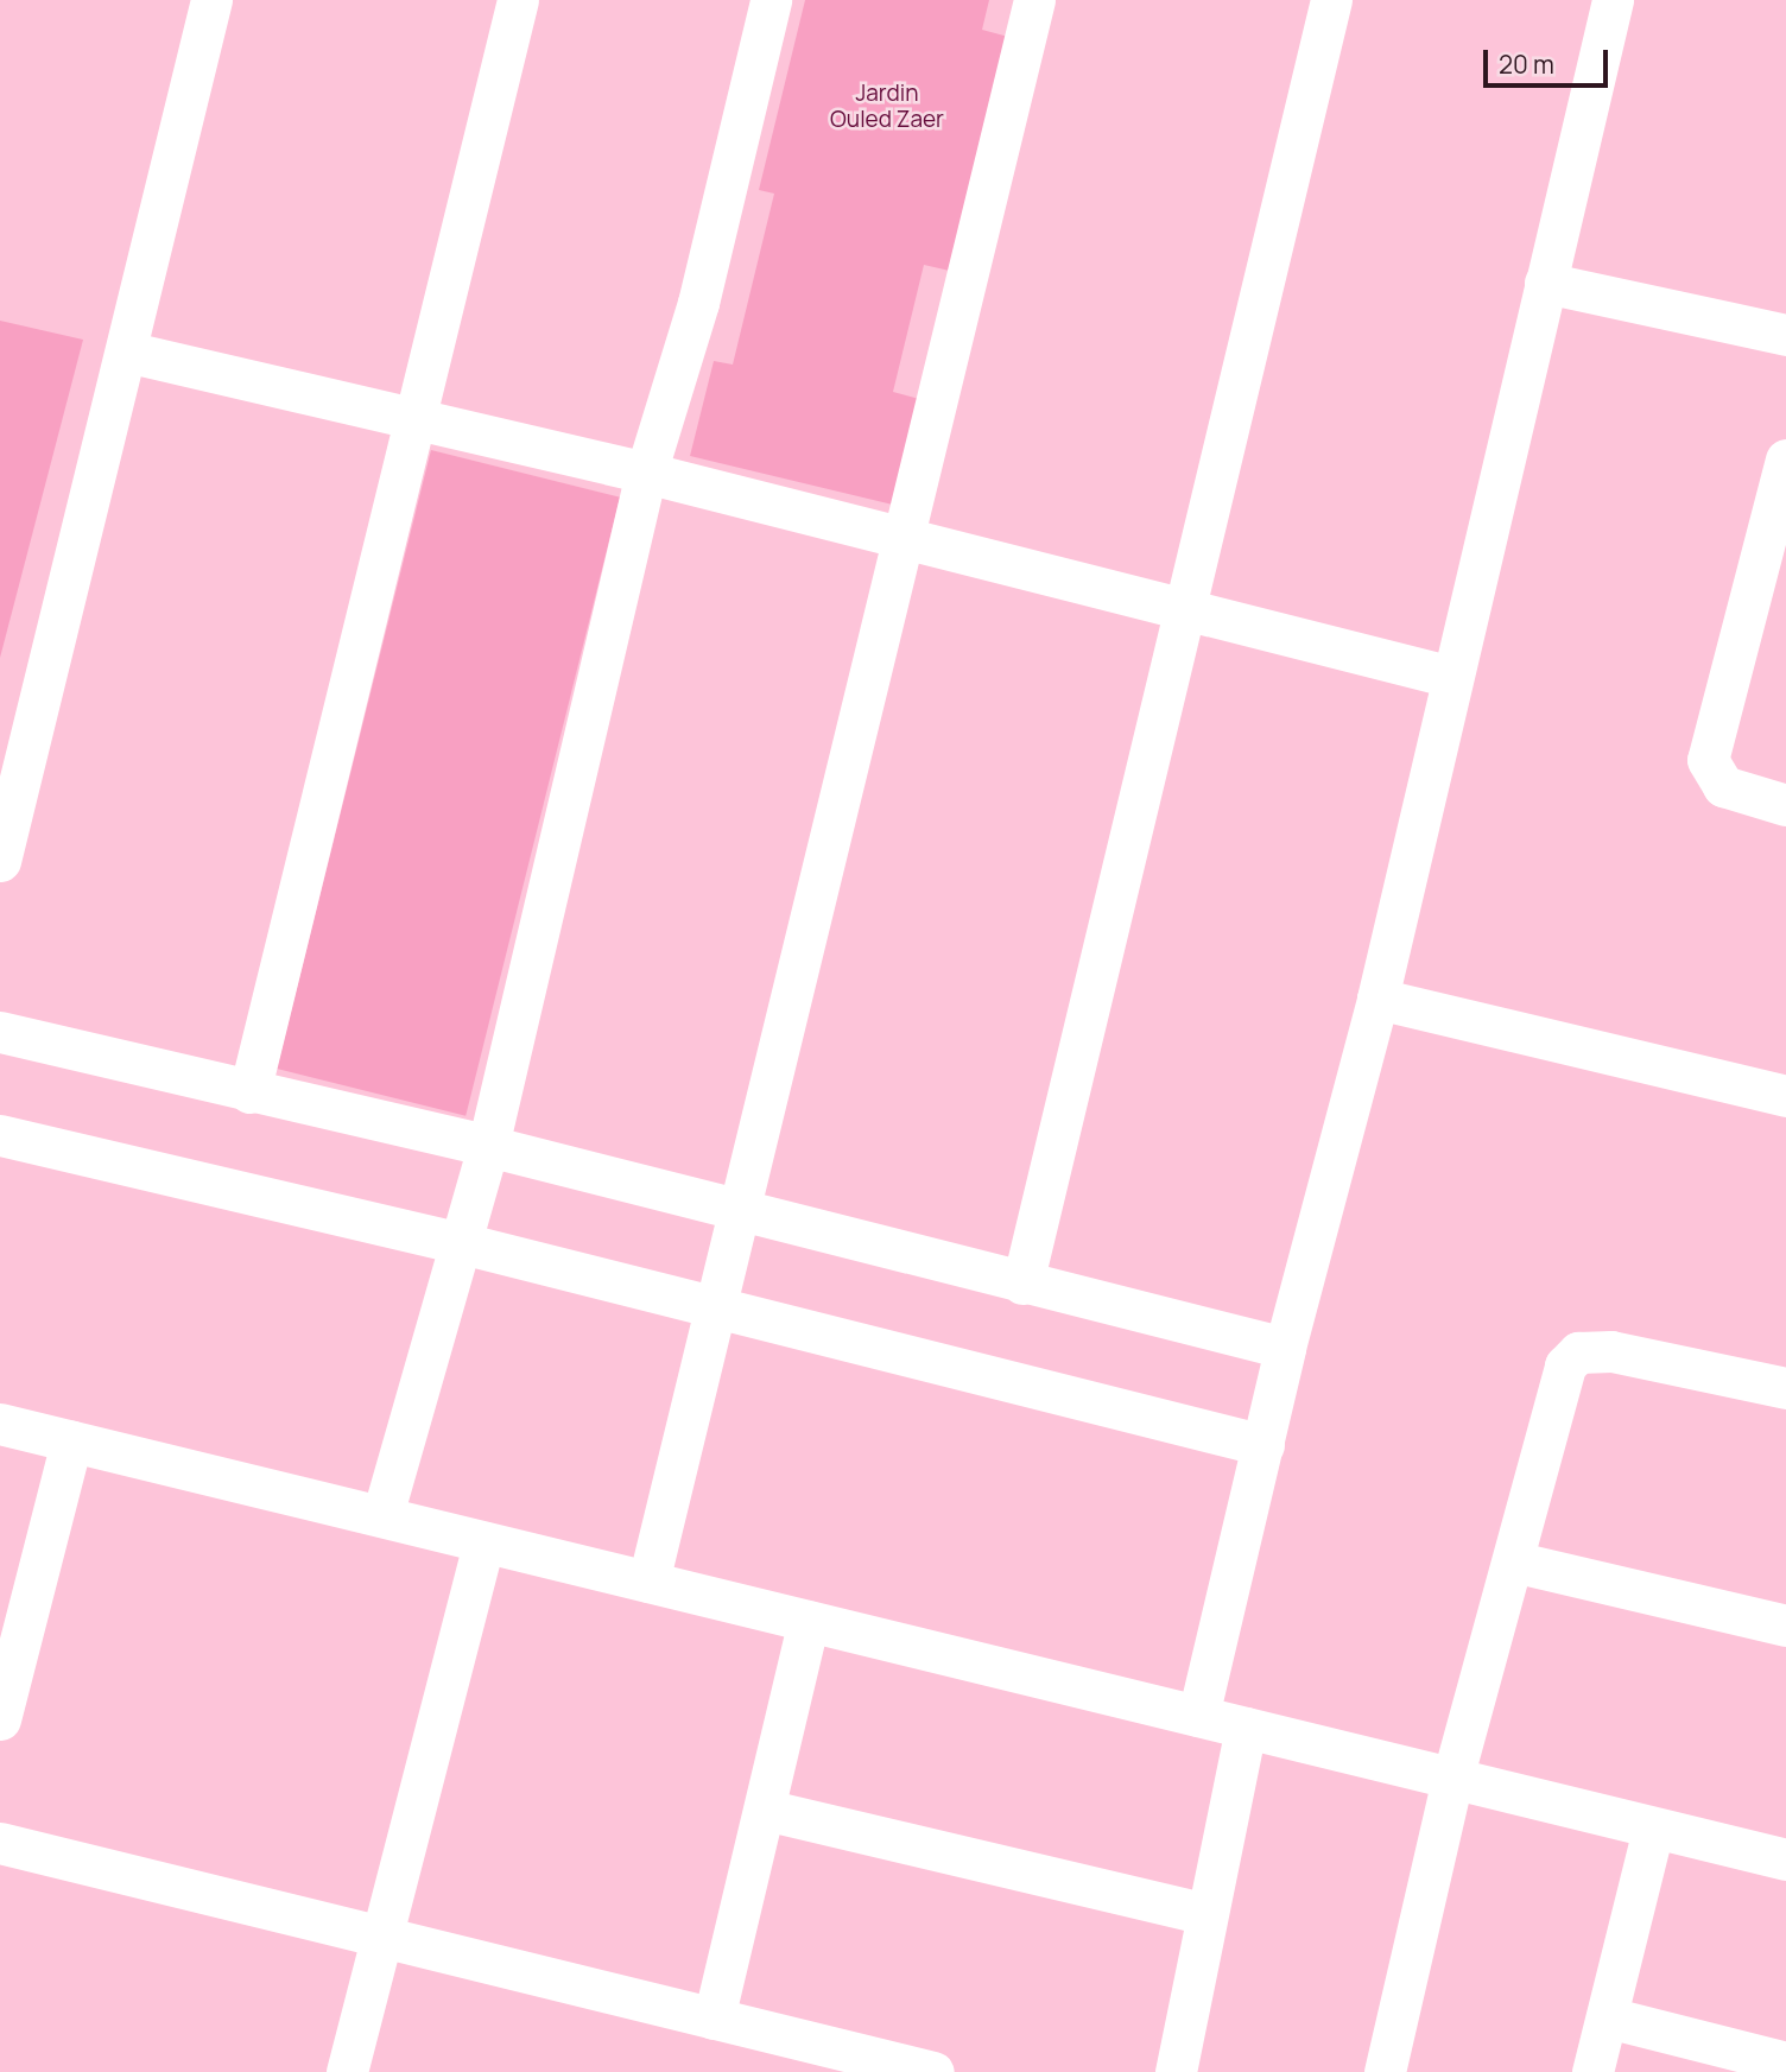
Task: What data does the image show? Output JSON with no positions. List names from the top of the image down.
{
  "parks": ["Jardin Ouled Zaer"],
  "scale_bar": "20 m"
}
